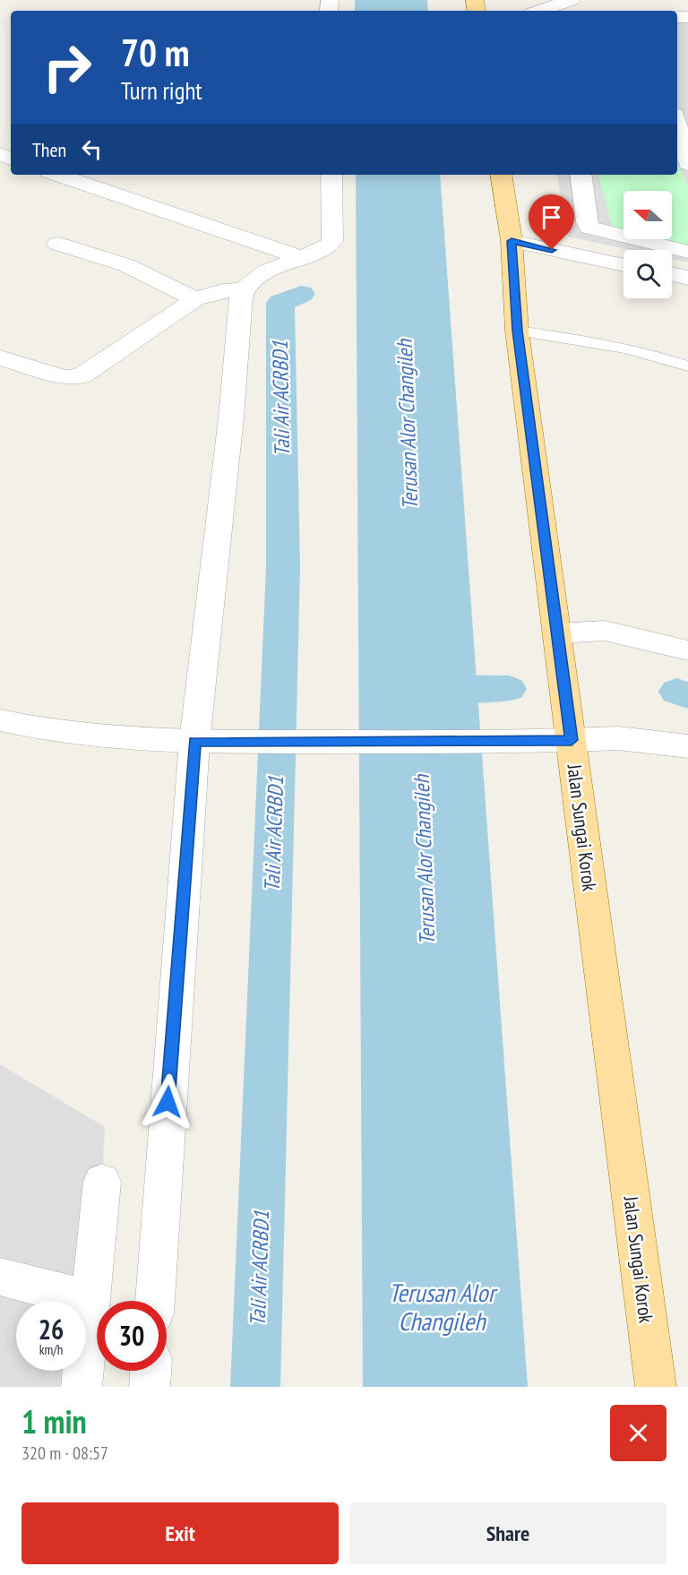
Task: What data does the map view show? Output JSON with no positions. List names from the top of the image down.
{
  "streets": {
    "main road": ["Jalan Sungai Korok"]
  },
  "water": ["Tali Air ACRBD1", "Terusan Alor Changileh"],
  "north": "left",
  "page": {
    "turn": ["70 m", "Turn right"],
    "then": "Then",
    "speed": "26 km/h",
    "limit": "30",
    "heading": ["1 min", "320 m · 08:57"],
    "buttons": ["Exit", "Share"]
  }
}
